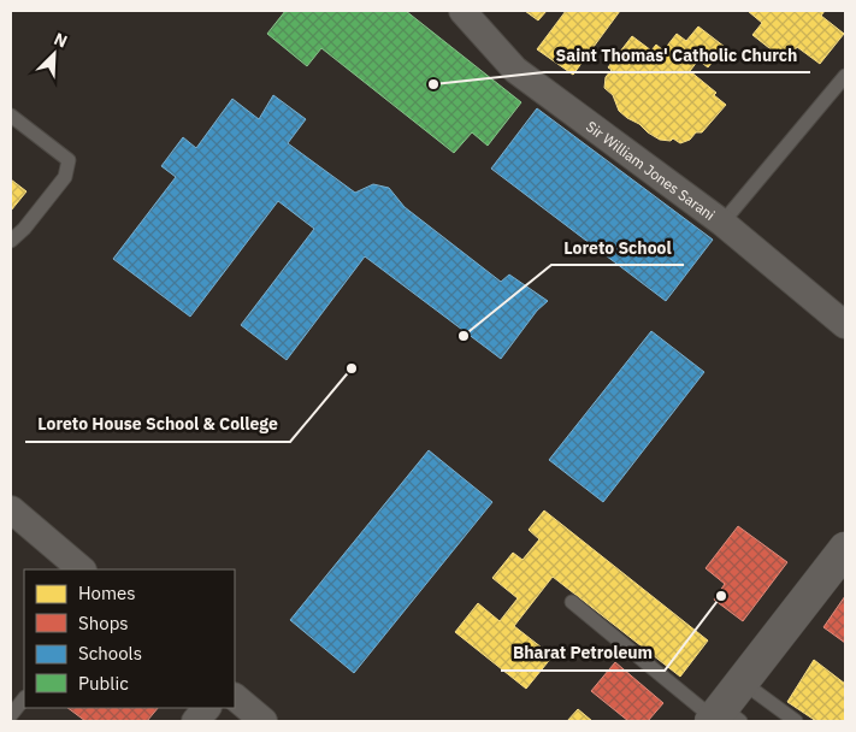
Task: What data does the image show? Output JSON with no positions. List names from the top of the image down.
{
  "streets": {
    "street": ["Sir William Jones Sarani"]
  },
  "places": [
    "Saint Thomas' Catholic Church",
    "Loreto School",
    "Loreto House School & College",
    "Bharat Petroleum"
  ],
  "legend": [
    "Homes",
    "Shops",
    "Schools",
    "Public"
  ],
  "north": "top right"
}
